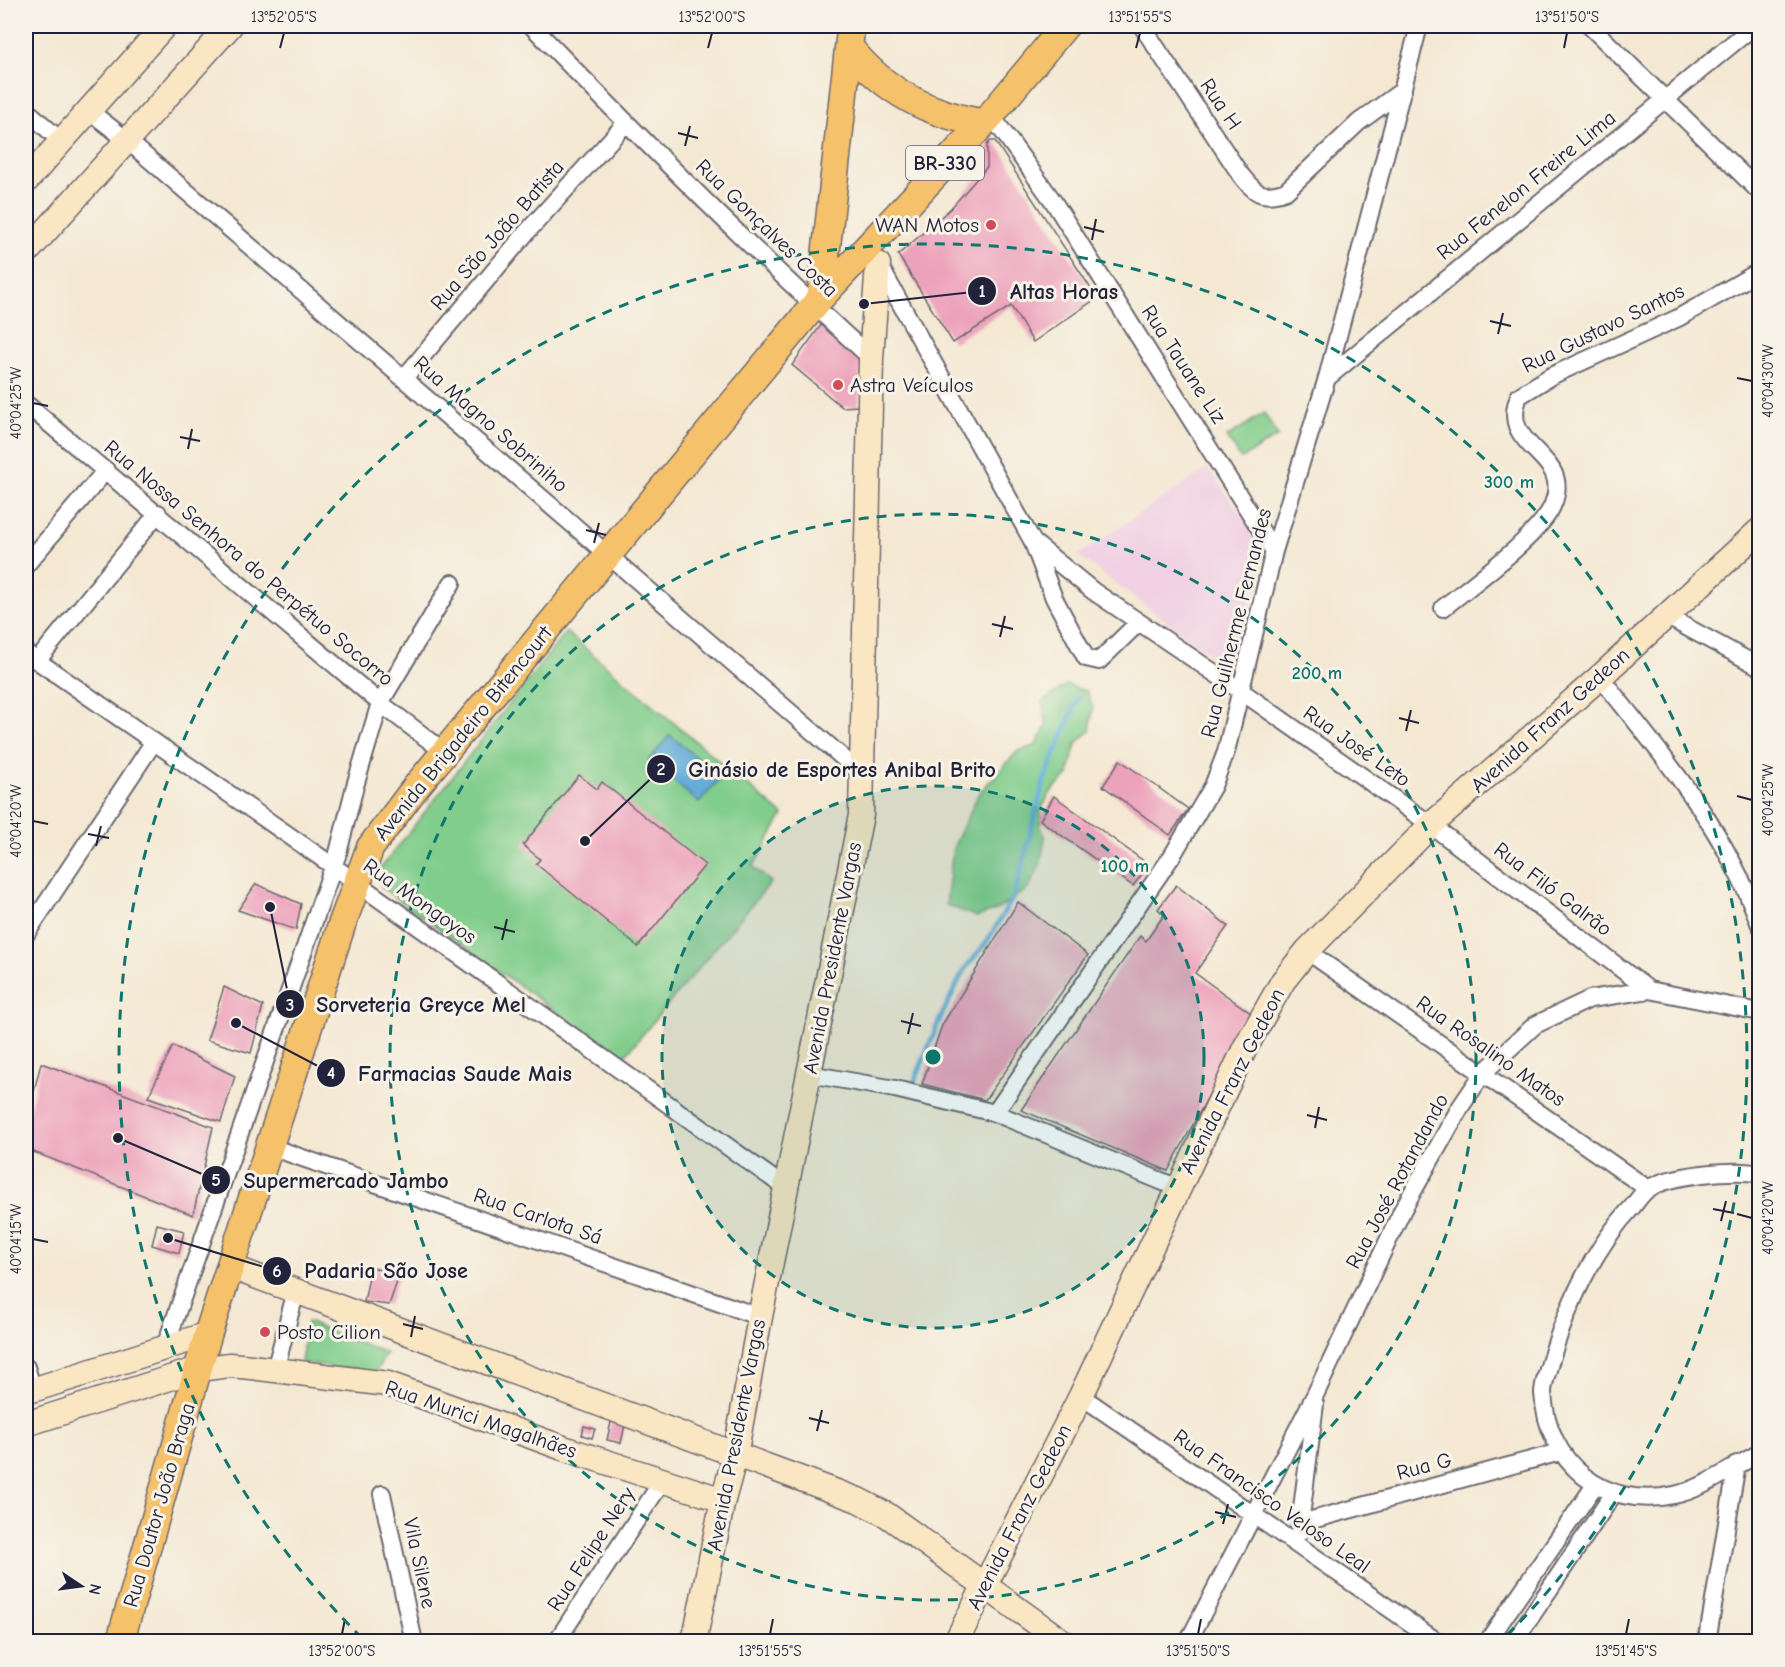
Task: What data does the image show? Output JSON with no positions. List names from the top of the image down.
{
  "streets": {
    "main road": ["BR-330", "Avenida Brigadeiro Bitencourt", "Rua Doutor João Braga"],
    "street": [
      "Rua H",
      "Rua Fenelon Freire Lima",
      "Rua Gonçalves Costa",
      "Rua São João Batista",
      "Rua Gustavo Santos",
      "Rua Tauane Liz",
      "Rua Magno Sobriniho",
      "Rua Nossa Senhora do Perpétuo Socorro",
      "Rua Guilherme Fernandes",
      "Avenida Franz Gedeon",
      "Rua José Leto",
      "Rua Filó Galrão",
      "Rua Mongoyos",
      "Avenida Presidente Vargas",
      "Rua Rosalino Matos",
      "Rua José Rotandando",
      "Rua Carlota Sá",
      "Rua Murici Magalhães",
      "Rua G",
      "Rua Francisco Veloso Leal",
      "Rua Felipe Nery",
      "Vila Silene"
    ]
  },
  "crossings": [
    ["Rua H", "Rua Guilherme Fernandes"],
    ["BR-330", "Rua Gonçalves Costa"],
    ["BR-330", "Rua Tauane Liz"],
    ["BR-330", "Avenida Brigadeiro Bitencourt"],
    ["BR-330", "Rua José Leto"],
    ["BR-330", "Avenida Presidente Vargas"],
    ["Rua Fenelon Freire Lima", "Rua Guilherme Fernandes"],
    ["Rua Gonçalves Costa", "Rua São João Batista"],
    ["Rua Gonçalves Costa", "Avenida Brigadeiro Bitencourt"],
    ["Rua Gonçalves Costa", "Avenida Presidente Vargas"],
    ["Rua São João Batista", "Rua Magno Sobriniho"],
    ["Rua Tauane Liz", "Rua Guilherme Fernandes"],
    ["Rua Magno Sobriniho", "Avenida Brigadeiro Bitencourt"],
    ["Rua Magno Sobriniho", "Avenida Presidente Vargas"],
    ["Rua Nossa Senhora do Perpétuo Socorro", "Avenida Brigadeiro Bitencourt"],
    ["Rua Guilherme Fernandes", "Rua José Leto"],
    ["Avenida Franz Gedeon", "Rua José Leto"],
    ["Avenida Franz Gedeon", "Rua Filó Galrão"],
    ["Avenida Franz Gedeon", "Rua Rosalino Matos"],
    ["Avenida Franz Gedeon", "Rua Francisco Veloso Leal"],
    ["Avenida Brigadeiro Bitencourt", "Rua Mongoyos"],
    ["Avenida Brigadeiro Bitencourt", "Rua Carlota Sá"],
    ["Avenida Brigadeiro Bitencourt", "Rua Murici Magalhães"],
    ["Avenida Brigadeiro Bitencourt", "Rua Doutor João Braga"],
    ["Rua José Leto", "Rua Filó Galrão"],
    ["Rua José Leto", "Avenida Presidente Vargas"],
    ["Rua Filó Galrão", "Rua José Rotandando"],
    ["Rua Mongoyos", "Avenida Presidente Vargas"],
    ["Avenida Presidente Vargas", "Rua Carlota Sá"],
    ["Avenida Presidente Vargas", "Rua Murici Magalhães"],
    ["Rua Rosalino Matos", "Rua José Rotandando"],
    ["Rua José Rotandando", "Rua G"],
    ["Rua José Rotandando", "Rua Francisco Veloso Leal"],
    ["Rua Murici Magalhães", "Rua Doutor João Braga"],
    ["Rua Murici Magalhães", "Rua Felipe Nery"]
  ],
  "places": [
    "WAN Motos",
    "Altas Horas",
    "Astra Veículos",
    "Ginásio de Esportes Anibal Brito",
    "Sorveteria Greyce Mel",
    "Farmacias Saude Mais",
    "Supermercado Jambo",
    "Padaria São Jose",
    "Posto Cilion"
  ],
  "north": "right",
  "coordinates": [
    "13°52'05\"S",
    "13°52'00\"S",
    "13°51'55\"S",
    "13°51'50\"S",
    "40°04'30\"W",
    "40°04'25\"W",
    "40°04'20\"W",
    "40°04'15\"W",
    "13°51'45\"S"
  ],
  "rings": ["300 m", "200 m", "100 m"]
}
